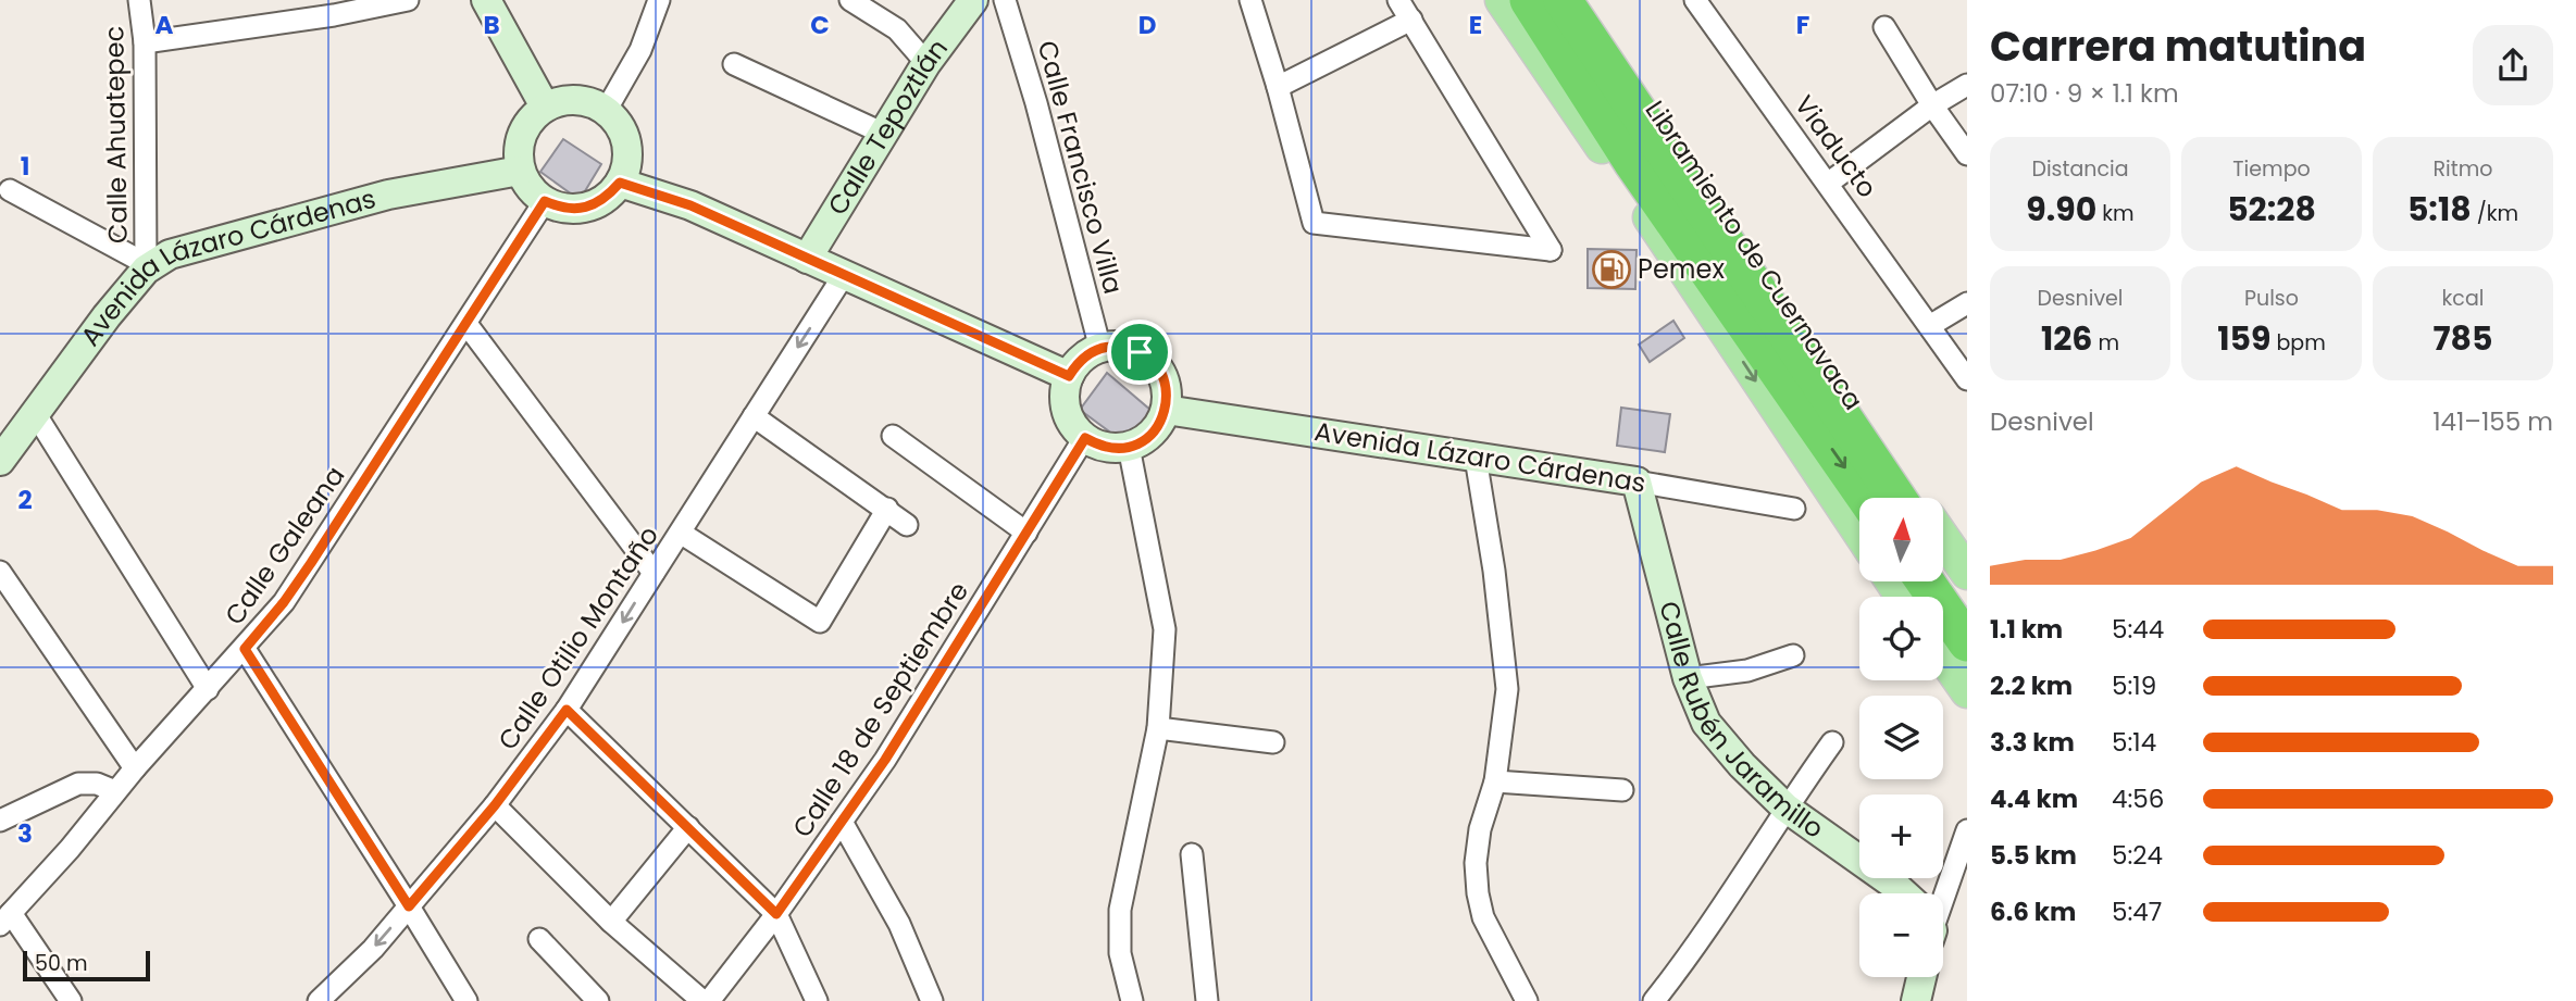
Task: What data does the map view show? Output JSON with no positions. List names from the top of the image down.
{
  "streets": {
    "main road": ["Libramiento de Cuernavaca"],
    "street": [
      "Calle Tepoztlán",
      "Calle Ahuatepec",
      "Viaducto",
      "Calle Francisco Villa",
      "Avenida Lázaro Cárdenas",
      "Calle Galeana",
      "Calle Otilio Montaño",
      "Calle 18 de Septiembre",
      "Calle Rubén Jaramillo"
    ]
  },
  "crossings": [
    ["Calle Ahuatepec", "Avenida Lázaro Cárdenas"],
    ["Calle Francisco Villa", "Avenida Lázaro Cárdenas"],
    ["Calle Francisco Villa", "Calle 18 de Septiembre"],
    ["Avenida Lázaro Cárdenas", "Calle Galeana"],
    ["Avenida Lázaro Cárdenas", "Calle 18 de Septiembre"],
    ["Avenida Lázaro Cárdenas", "Calle Rubén Jaramillo"]
  ],
  "one_way": ["Calle Otilio Montaño"],
  "places": {
    "fuel station": ["Pemex"]
  },
  "scale_bar": "50 m",
  "north": "top",
  "page": {
    "heading": ["Carrera matutina", "07:10 · 9 × 1.1 km"],
    "stats": [
      ["Distancia", "9.90 km"],
      ["Tiempo", "52:28"],
      ["Ritmo", "5:18 /km"],
      ["Desnivel", "126 m"],
      ["Pulso", "159 bpm"],
      ["kcal", "785"]
    ],
    "chart": ["Desnivel", "141–155 m"],
    "map_buttons": ["+", "−"],
    "list": [
      {
        "name": "1.1 km",
        "note": "5:44"
      },
      {
        "name": "2.2 km",
        "note": "5:19"
      },
      {
        "name": "3.3 km",
        "note": "5:14"
      },
      {
        "name": "4.4 km",
        "note": "4:56"
      },
      {
        "name": "5.5 km",
        "note": "5:24"
      },
      {
        "name": "6.6 km",
        "note": "5:47"
      }
    ],
    "scale": "50 m"
  },
  "grid": {
    "columns": [
      "A",
      "B",
      "C",
      "D",
      "E",
      "F"
    ],
    "rows": ["1", "2", "3"]
  }
}
